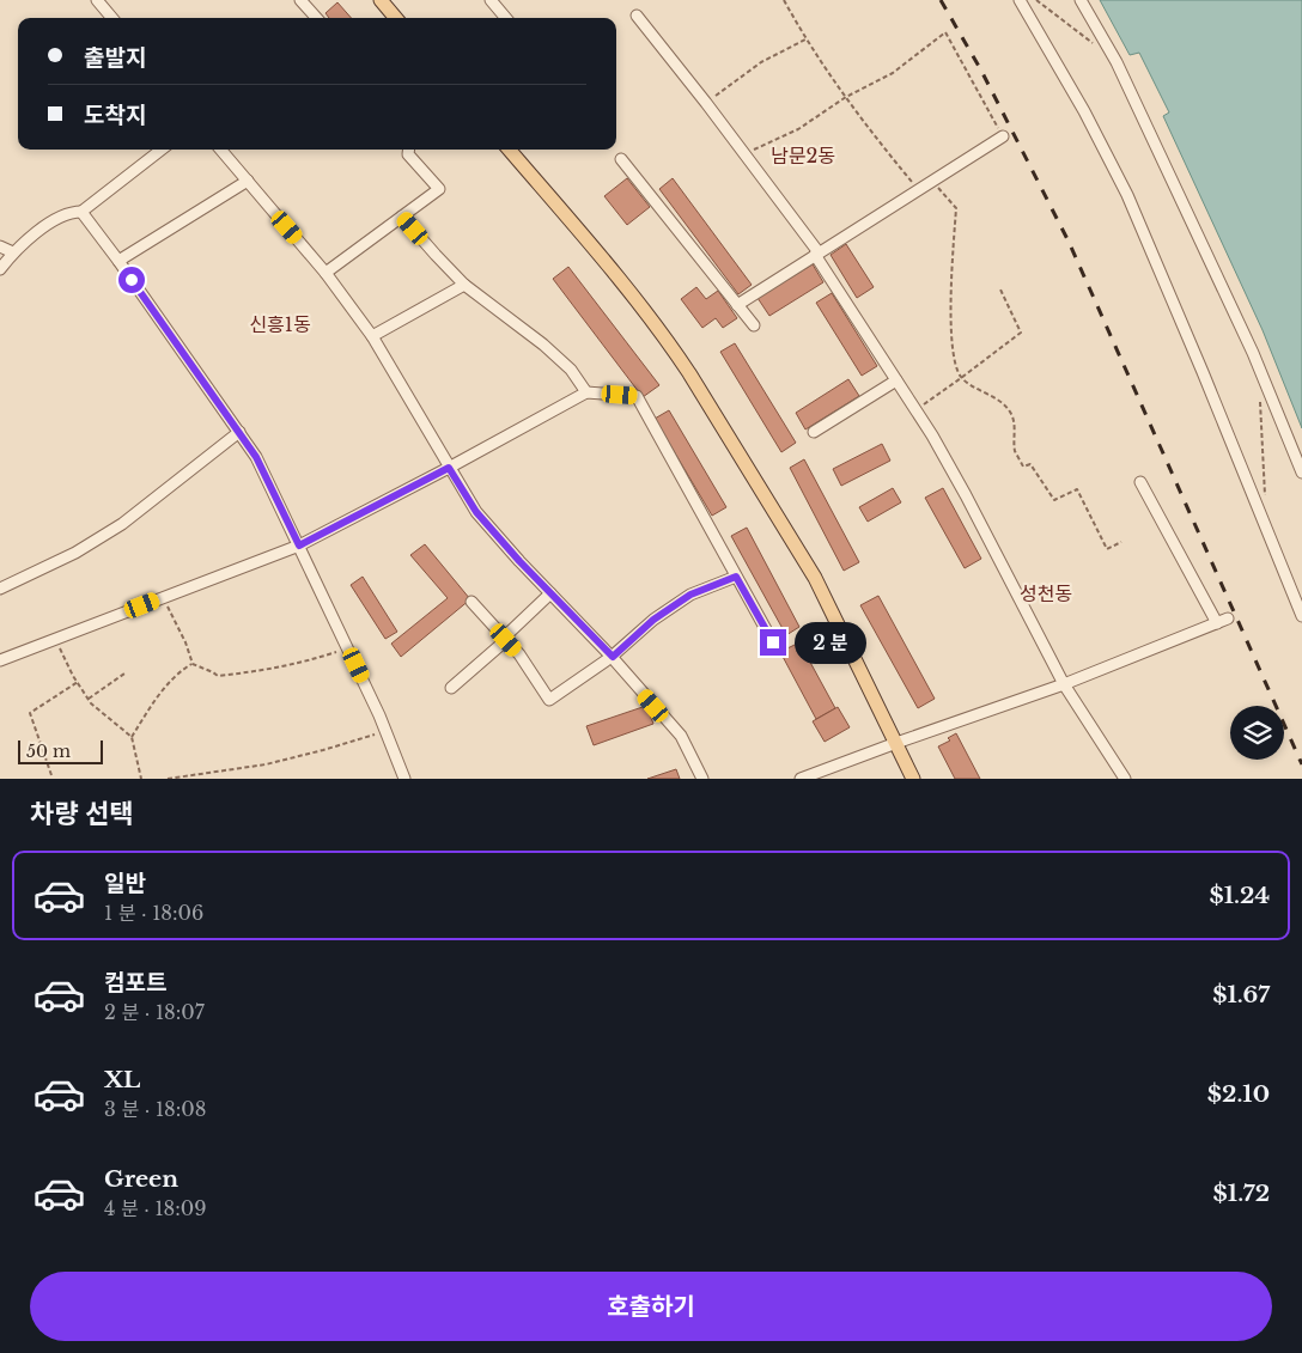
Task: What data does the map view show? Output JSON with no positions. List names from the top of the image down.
{
  "districts": ["남문2동", "신흥1동", "성천동"],
  "scale_bar": "50 m",
  "page": {
    "banner": ["출발지", "도착지"],
    "bubble": "2 분",
    "scale": "50 m",
    "heading": "차량 선택",
    "list": [
      {
        "name": "일반",
        "note": "1 분 · 18:06",
        "value": "$1.24"
      },
      {
        "name": "컴포트",
        "note": "2 분 · 18:07",
        "value": "$1.67"
      },
      {
        "name": "XL",
        "note": "3 분 · 18:08",
        "value": "$2.10"
      },
      {
        "name": "Green",
        "note": "4 분 · 18:09",
        "value": "$1.72"
      }
    ],
    "buttons": "호출하기"
  }
}
